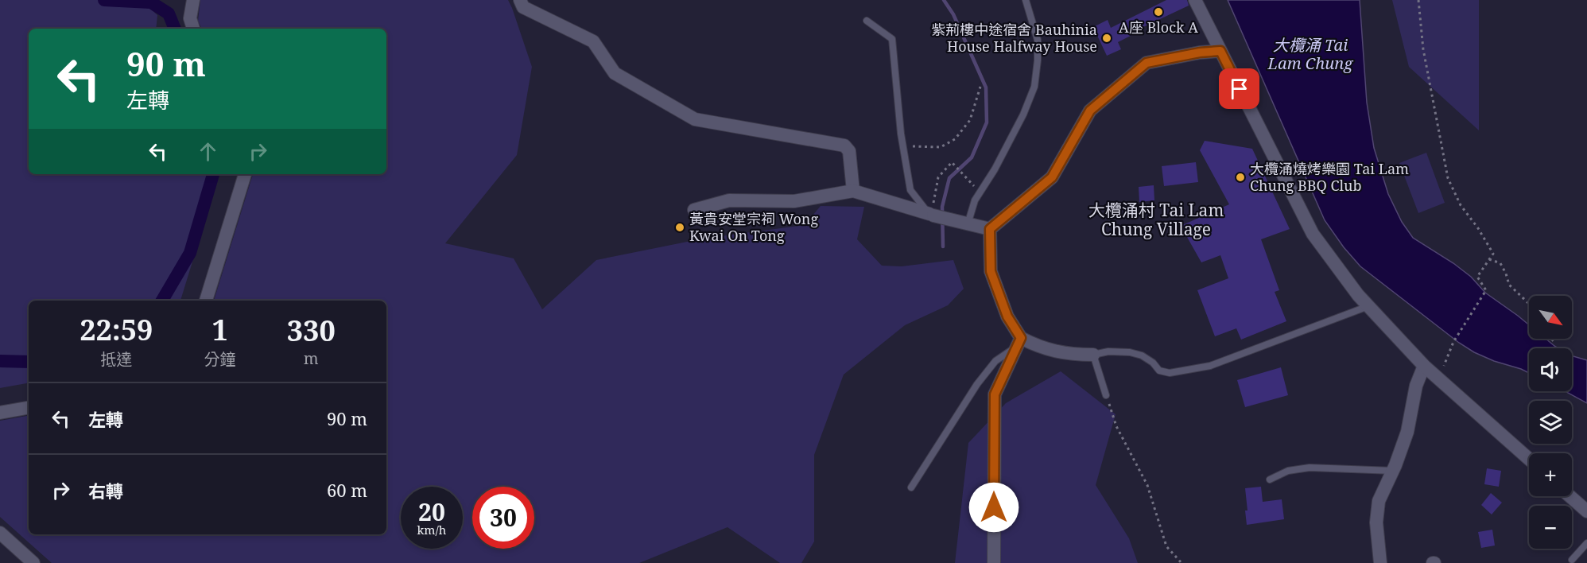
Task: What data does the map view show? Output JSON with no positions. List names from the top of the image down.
{
  "districts": ["大欖涌村 Tai Lam Chung Village"],
  "water": ["大欖涌 Tai Lam Chung"],
  "places": [
    "A座 Block A",
    "紫荊樓中途宿舍 Bauhinia House Halfway House",
    "大欖涌燒烤樂園 Tai Lam Chung BBQ Club",
    "黃貴安堂宗祠 Wong Kwai On Tong"
  ],
  "north": "bottom right",
  "page": {
    "turn": ["90 m", "左轉"],
    "map_buttons": ["+", "−"],
    "eta": [
      "22:59",
      "抵達",
      "1",
      "分鐘",
      "330",
      "m"
    ],
    "list": [
      {
        "name": "左轉",
        "value": "90 m"
      },
      {
        "name": "右轉",
        "value": "60 m"
      }
    ],
    "speed": "20 km/h",
    "limit": "30"
  }
}
